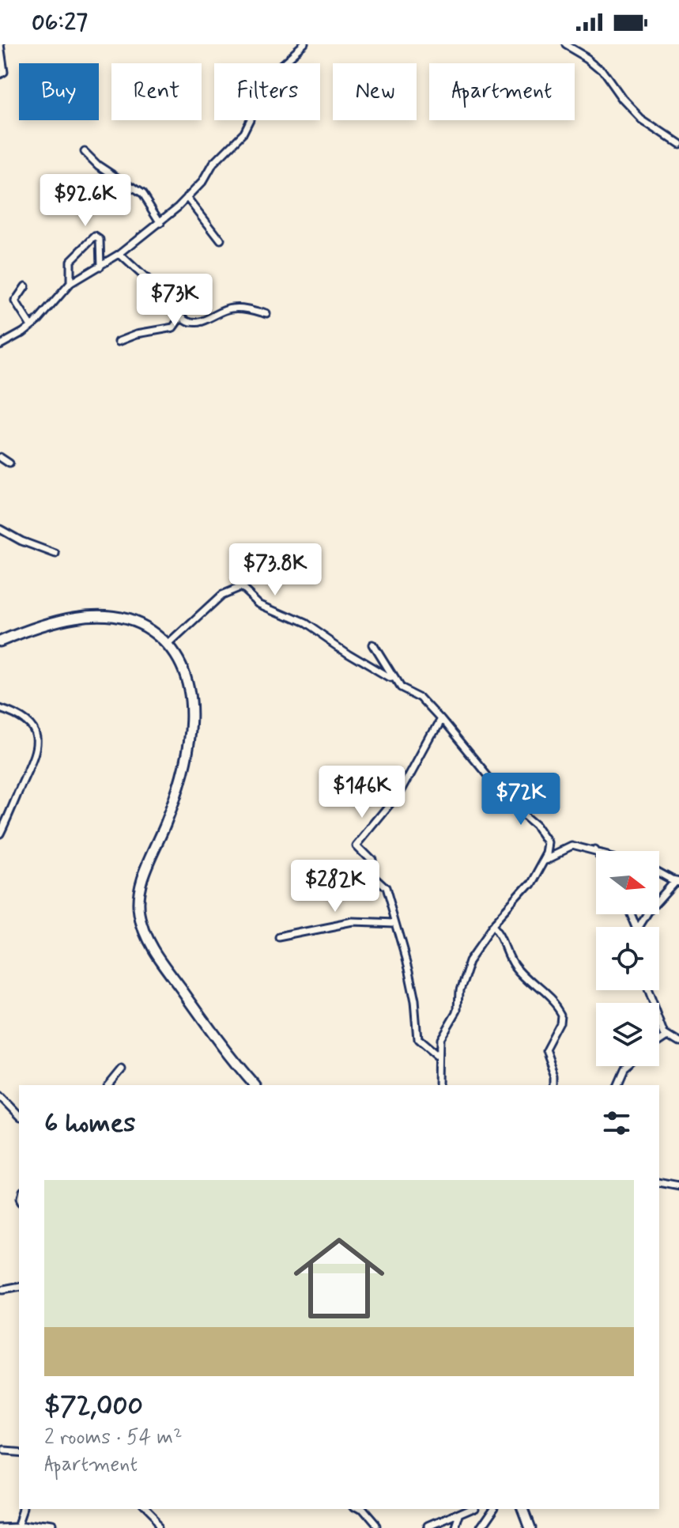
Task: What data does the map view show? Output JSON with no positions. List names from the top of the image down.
{
  "north": "right",
  "page": {
    "status": "06:27",
    "chip": [
      "Buy",
      "Rent",
      "Filters",
      "New",
      "Apartment"
    ],
    "price": [
      "$92.6K",
      "$73K",
      "$73.8K",
      "$146K",
      "$72K",
      "$282K"
    ],
    "heading": "6 homes",
    "list": [
      {
        "name": "$72,000",
        "note": "2 rooms · 54 m² · Apartment"
      }
    ]
  }
}
